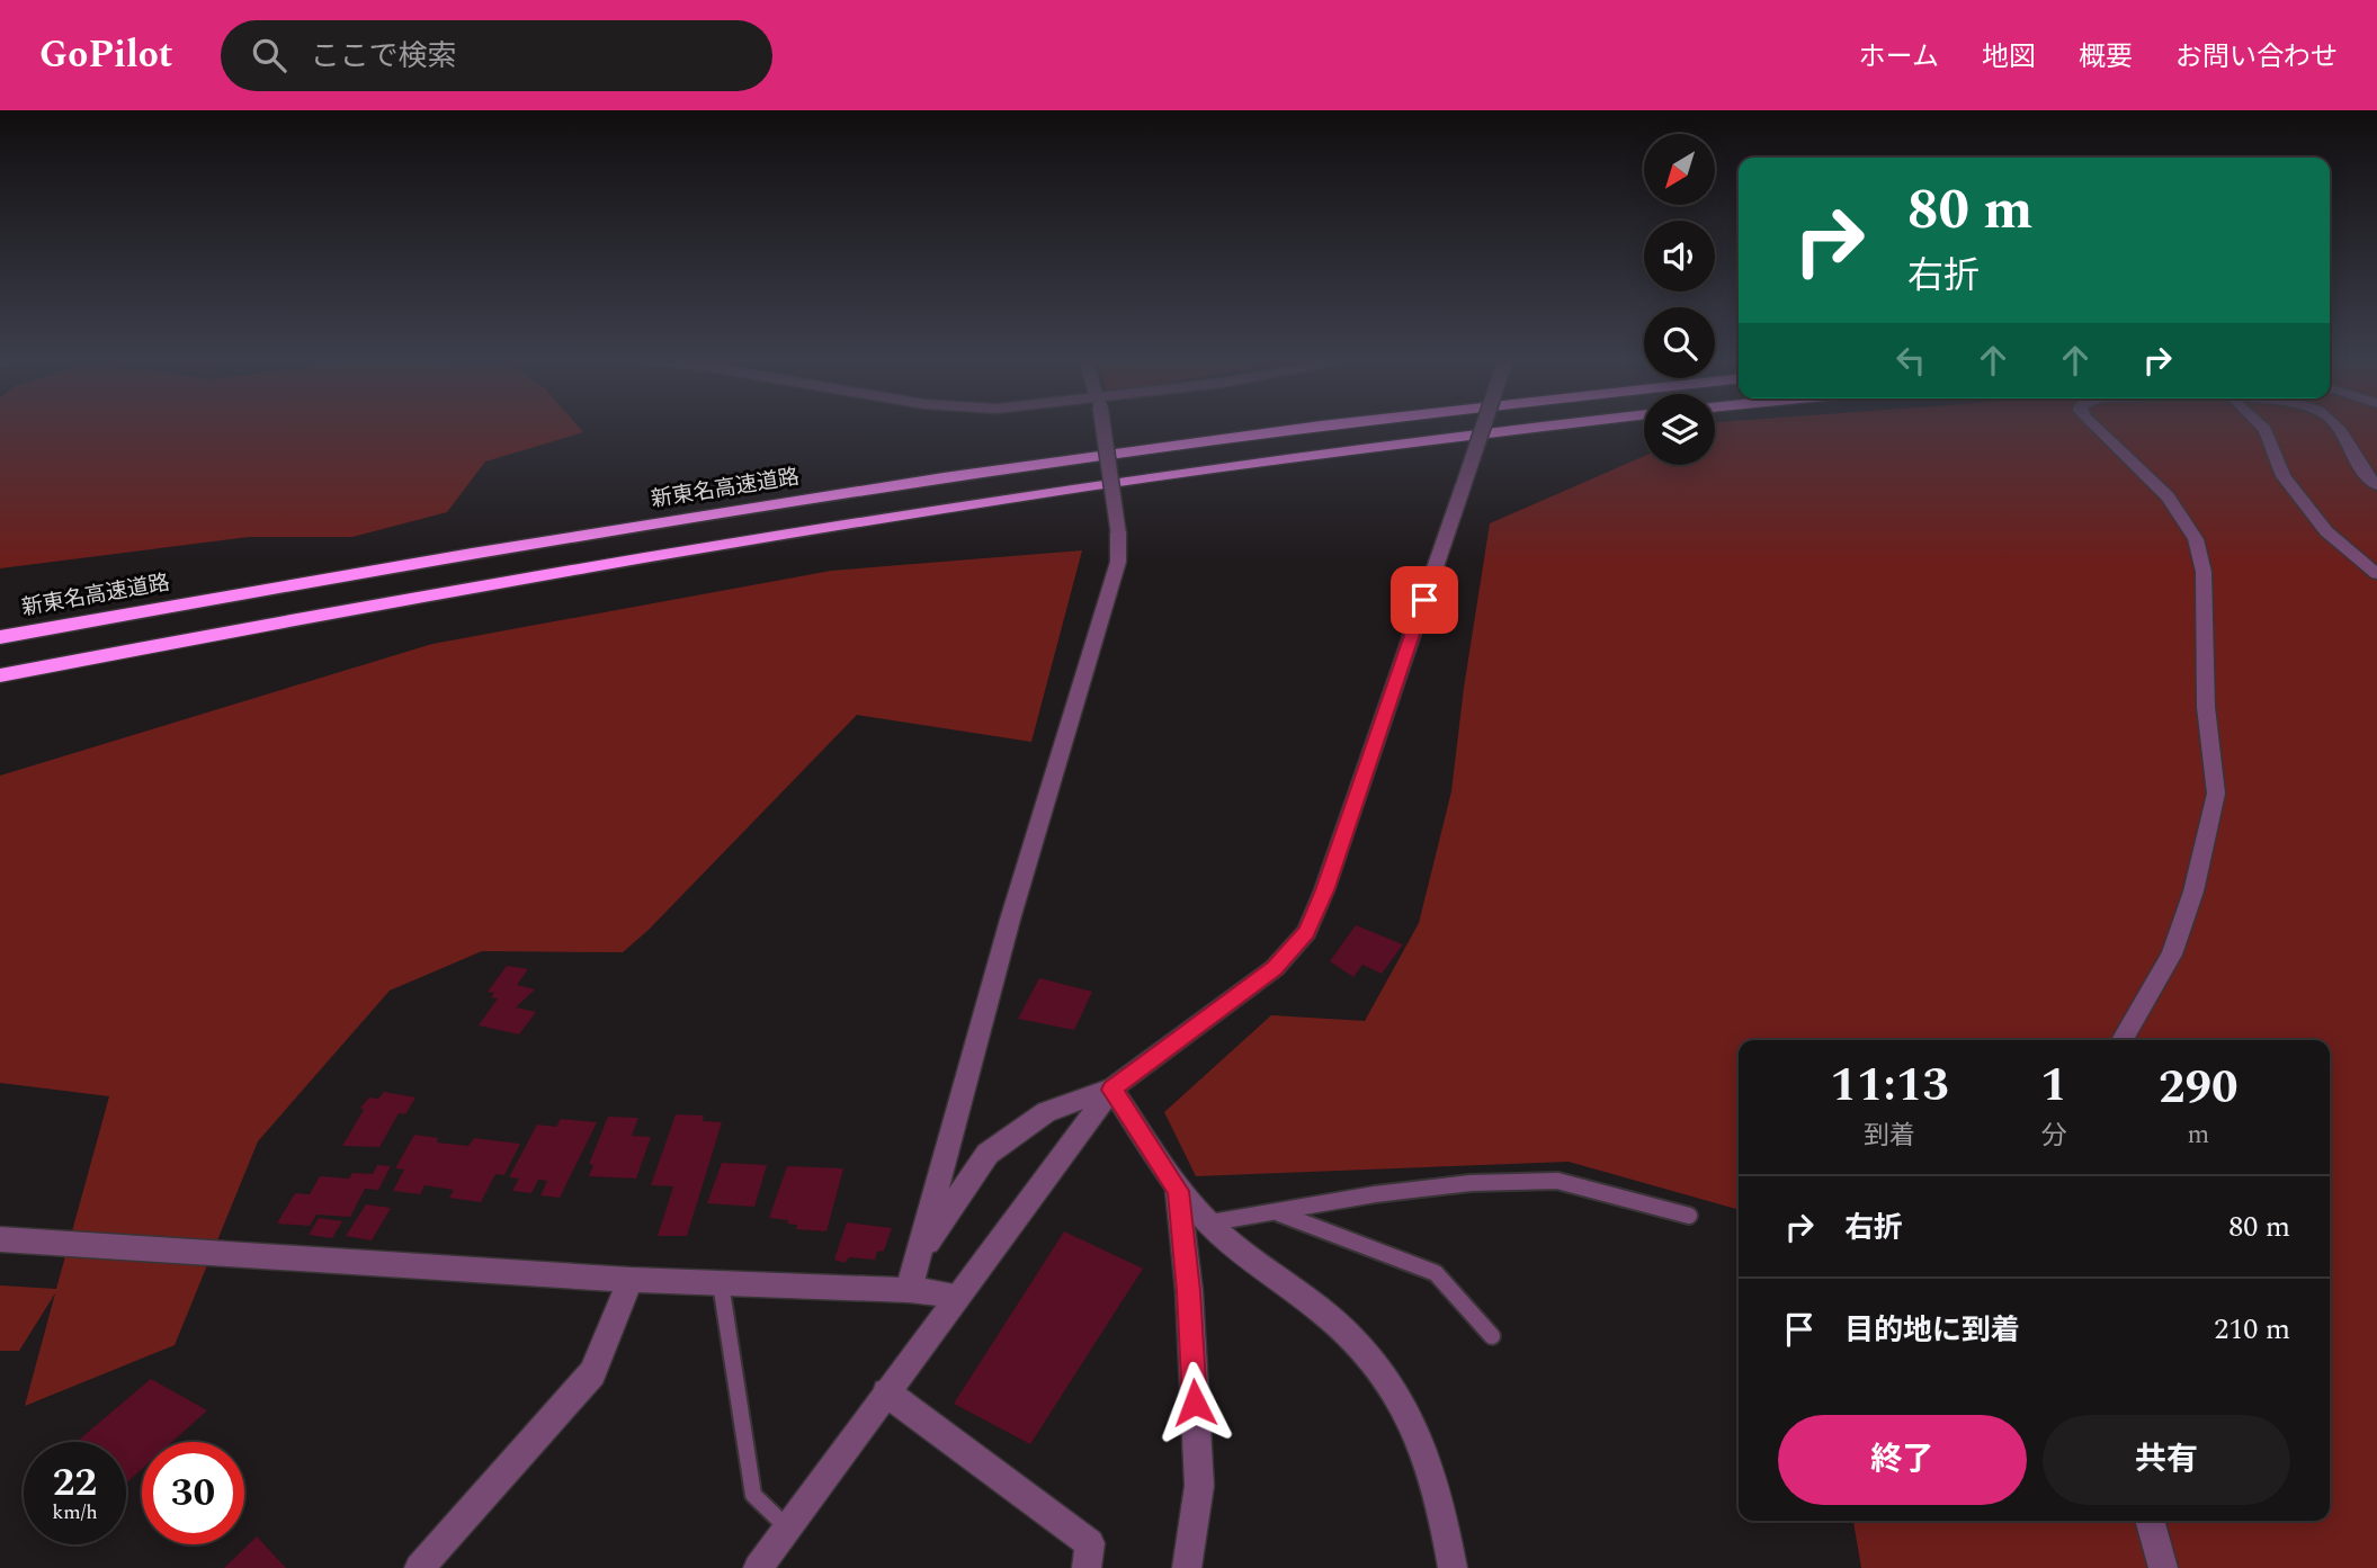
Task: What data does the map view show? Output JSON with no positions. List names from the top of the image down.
{
  "streets": {
    "highway": ["新東名高速道路"]
  },
  "north": "bottom left",
  "page": {
    "header": "GoPilot",
    "search": "ここで検索",
    "nav": [
      "ホーム",
      "地図",
      "概要",
      "お問い合わせ"
    ],
    "turn": ["80 m", "右折"],
    "eta": [
      "11:13",
      "到着",
      "1",
      "分",
      "290",
      "m"
    ],
    "list": [
      {
        "name": "右折",
        "value": "80 m"
      },
      {
        "name": "目的地に到着",
        "value": "210 m"
      }
    ],
    "buttons": ["終了", "共有"],
    "speed": "22 km/h",
    "limit": "30"
  }
}
